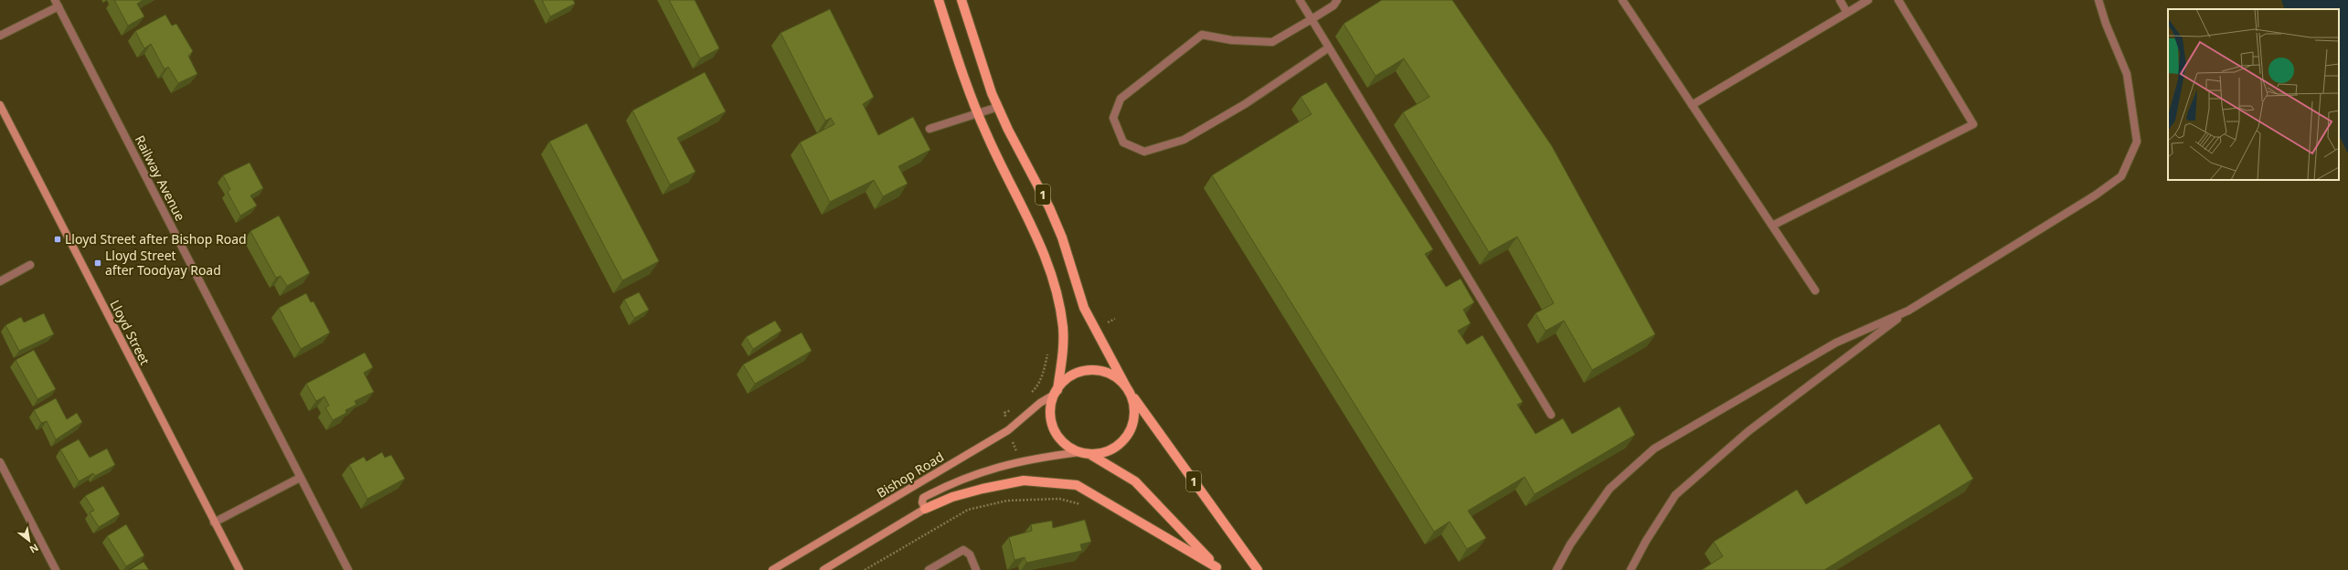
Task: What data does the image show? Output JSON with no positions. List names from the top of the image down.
{
  "streets": {
    "main road": ["1"],
    "street": ["Railway Avenue", "Lloyd Street", "Bishop Road"]
  },
  "crossings": [
    ["1", "Bishop Road"]
  ],
  "places": {
    "transit": ["Lloyd Street after Bishop Road", "Lloyd Street after Toodyay Road"]
  },
  "north": "bottom right"
}
